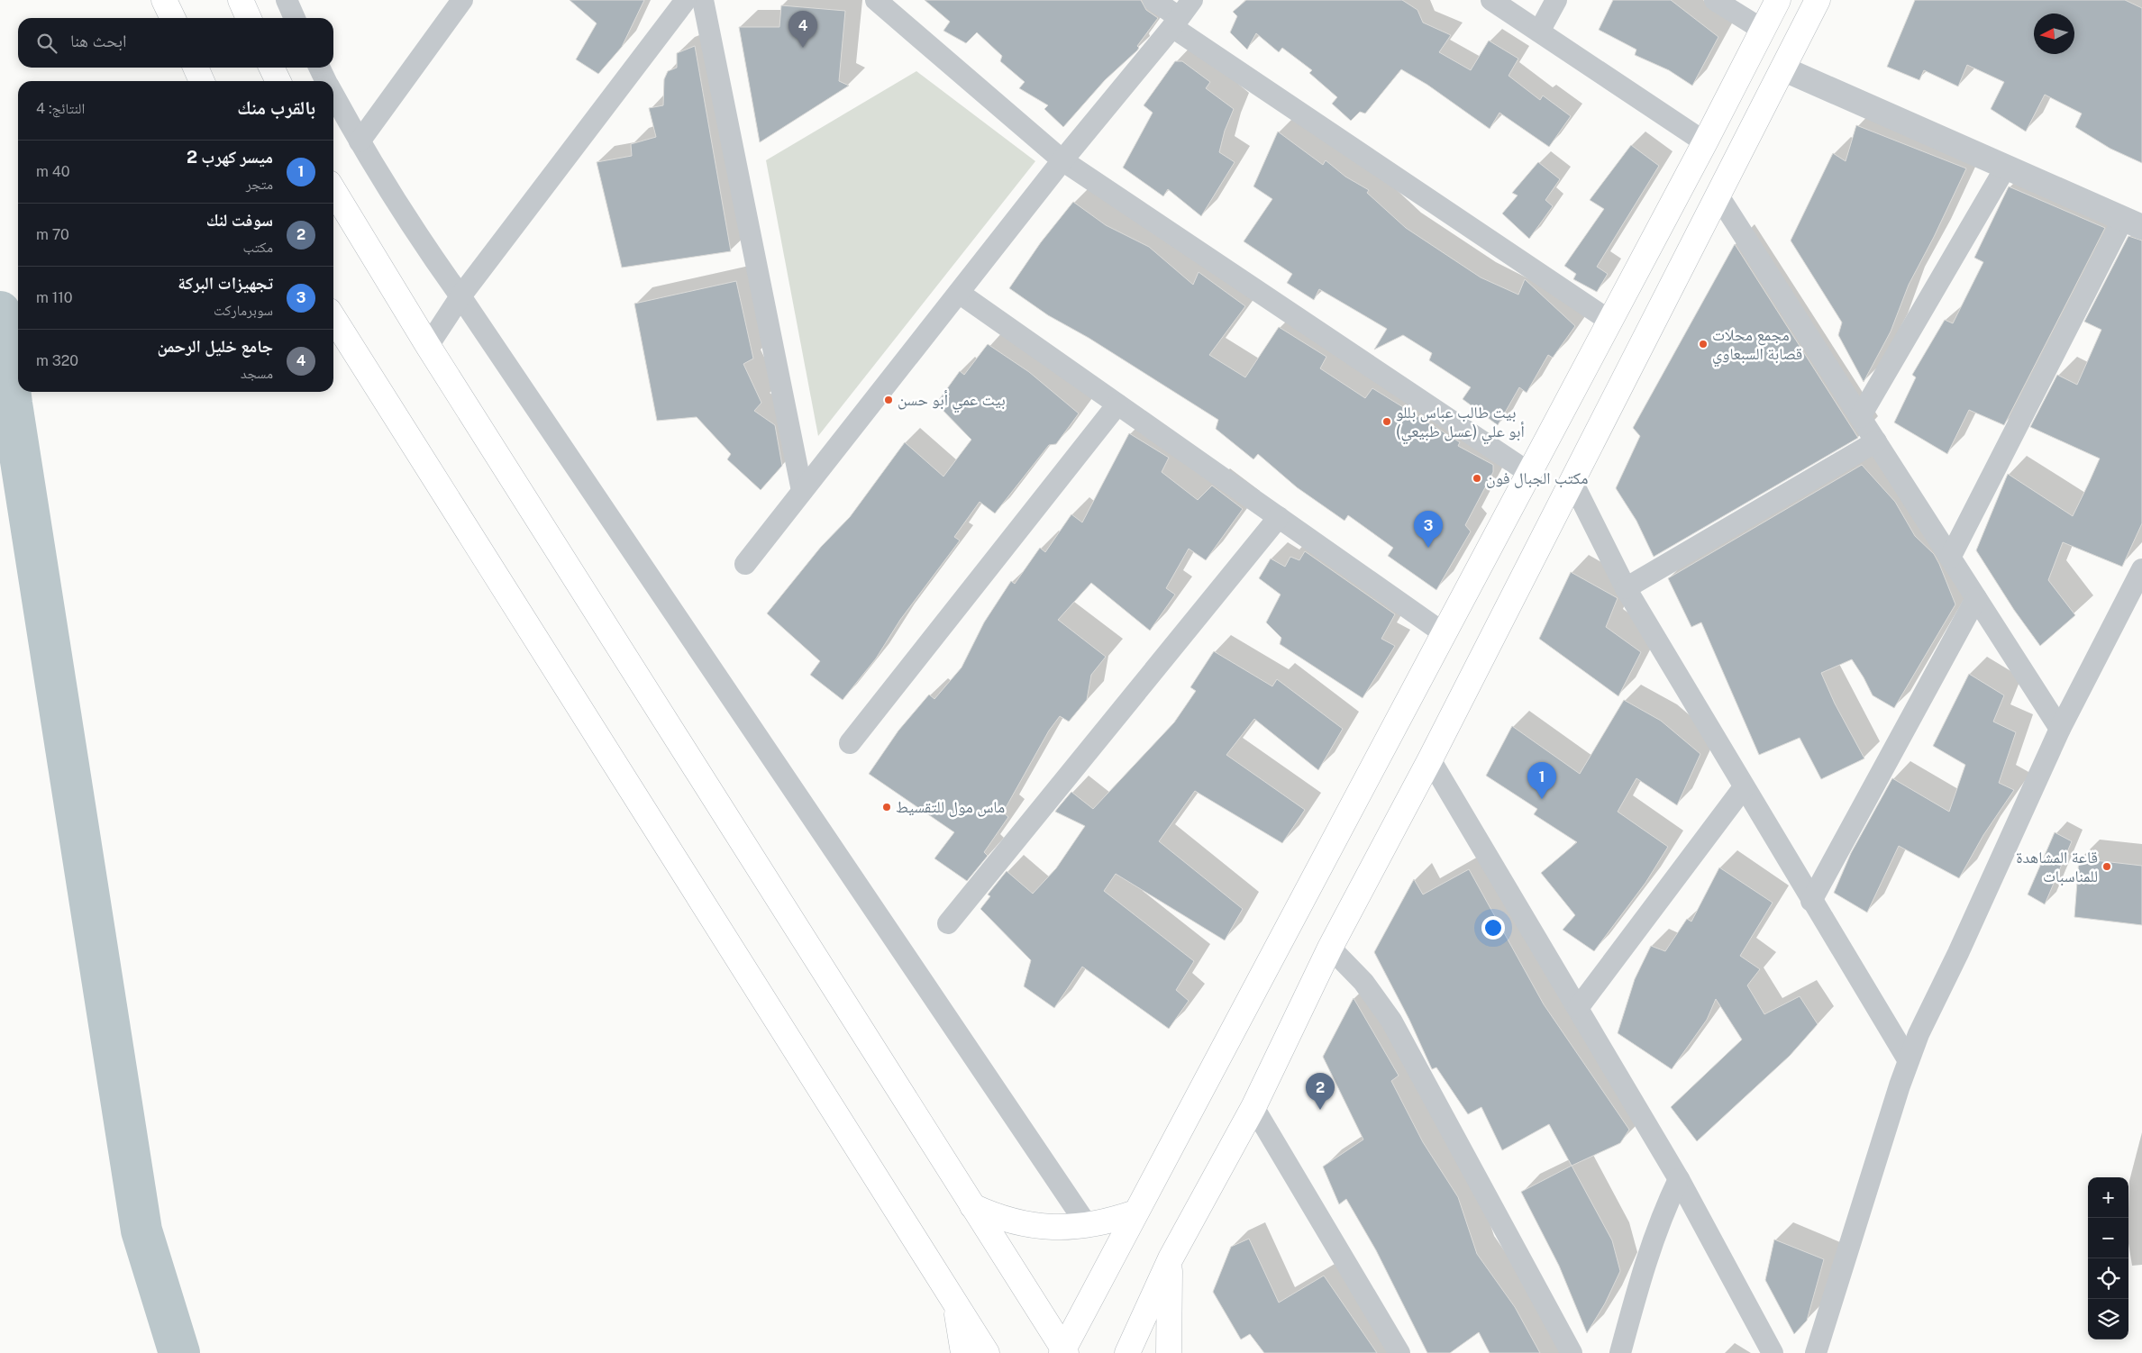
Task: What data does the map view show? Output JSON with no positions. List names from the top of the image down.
{
  "places": [
    "مجمع محلات قصابة السبعاوي",
    "بيت عمي أبو حسن",
    "بيت طالب عباس بللو أبو علي (عسل طبيعي)",
    "مكتب الجبال فون",
    "ماس مول للتقسيط",
    "قاعة المشاهدة للمناسبات"
  ],
  "north": "left",
  "page": {
    "pins": [
      "4",
      "3",
      "1",
      "2"
    ],
    "search": "ابحث هنا",
    "heading": ["بالقرب منك", "النتائج: 4"],
    "list": [
      {
        "mark": "1",
        "name": "ميسر كهرب 2",
        "note": "متجر",
        "value": "40 m"
      },
      {
        "mark": "2",
        "name": "سوفت لنك",
        "note": "مكتب",
        "value": "70 m"
      },
      {
        "mark": "3",
        "name": "تجهيزات البركة",
        "note": "سوبرماركت",
        "value": "110 m"
      },
      {
        "mark": "4",
        "name": "جامع خليل الرحمن",
        "note": "مسجد",
        "value": "320 m"
      }
    ],
    "map_buttons": ["+", "−"]
  }
}
